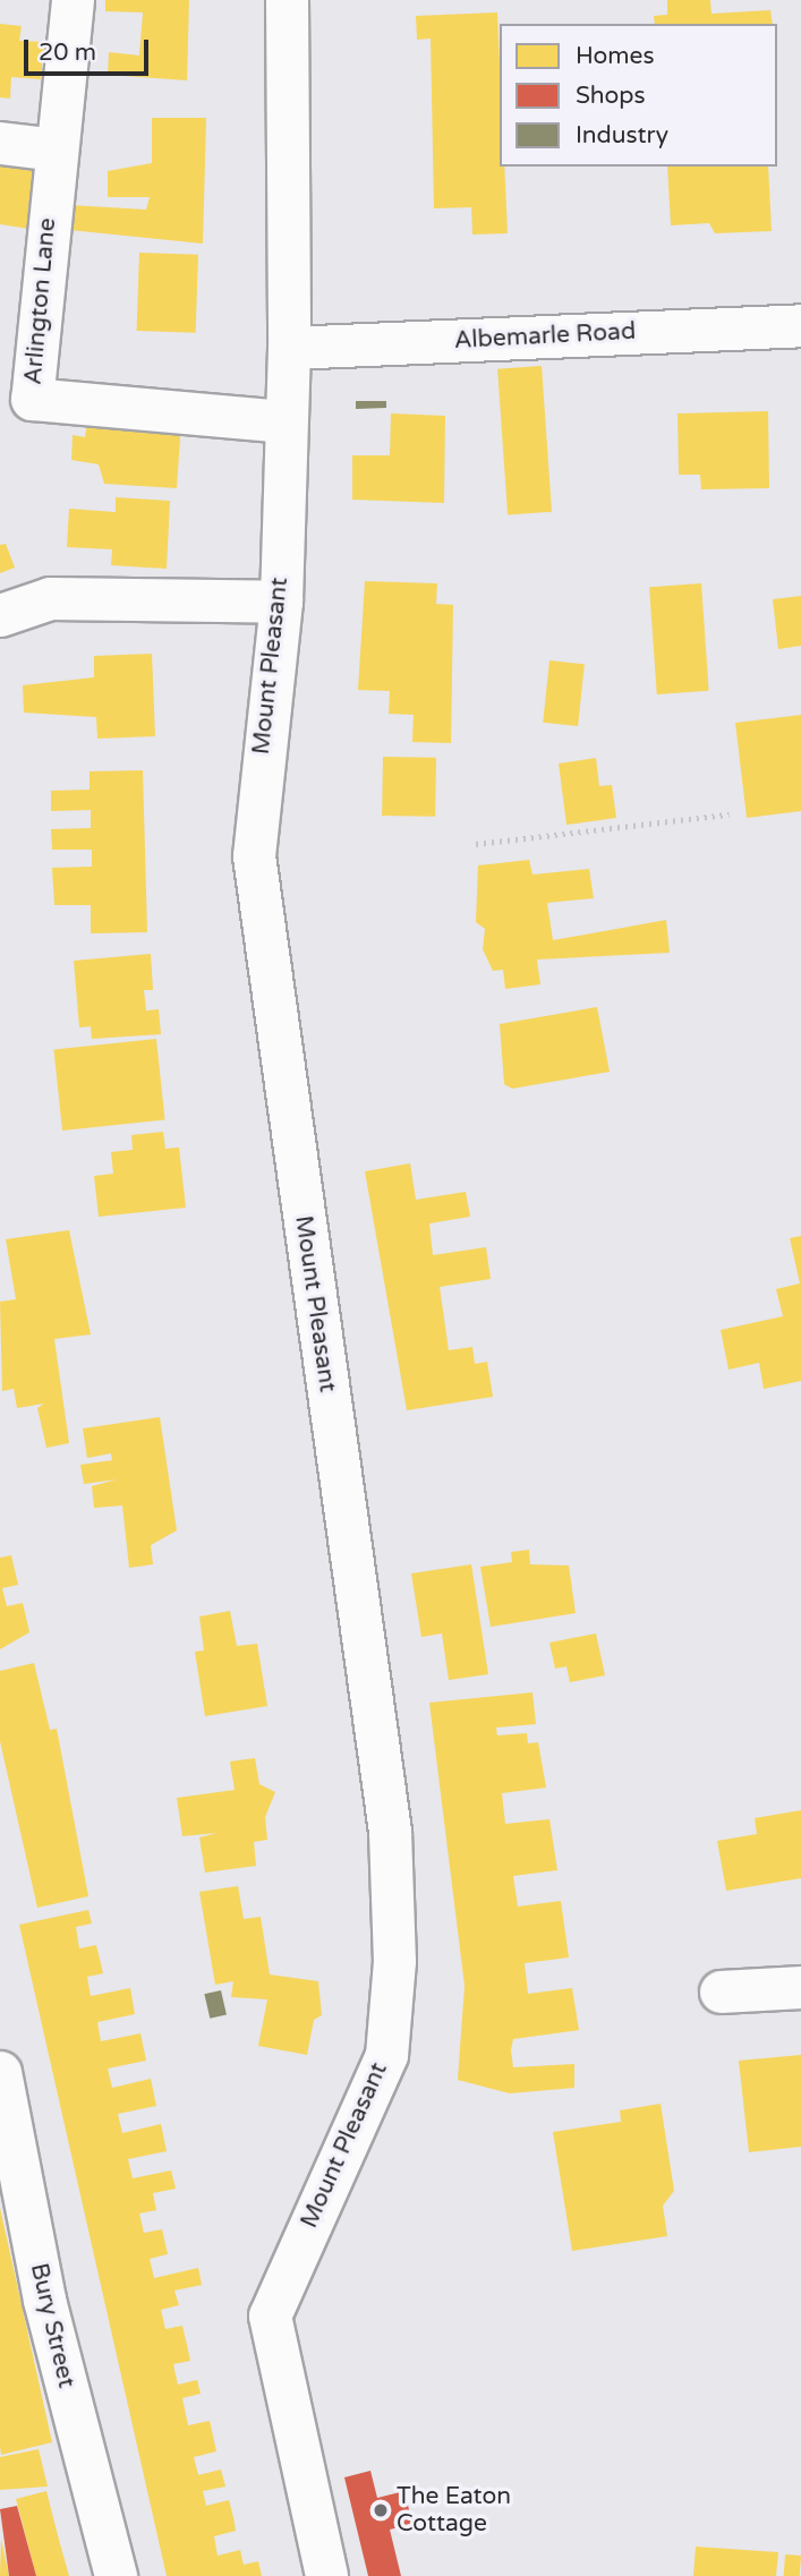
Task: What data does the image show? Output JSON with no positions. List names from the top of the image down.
{
  "streets": {
    "street": [
      "Arlington Lane",
      "Albemarle Road",
      "Mount Pleasant",
      "Bury Street"
    ]
  },
  "crossings": [
    ["Arlington Lane", "Mount Pleasant"],
    ["Albemarle Road", "Mount Pleasant"]
  ],
  "places": ["The Eaton Cottage"],
  "legend": ["Homes", "Shops", "Industry"],
  "scale_bar": "20 m"
}
